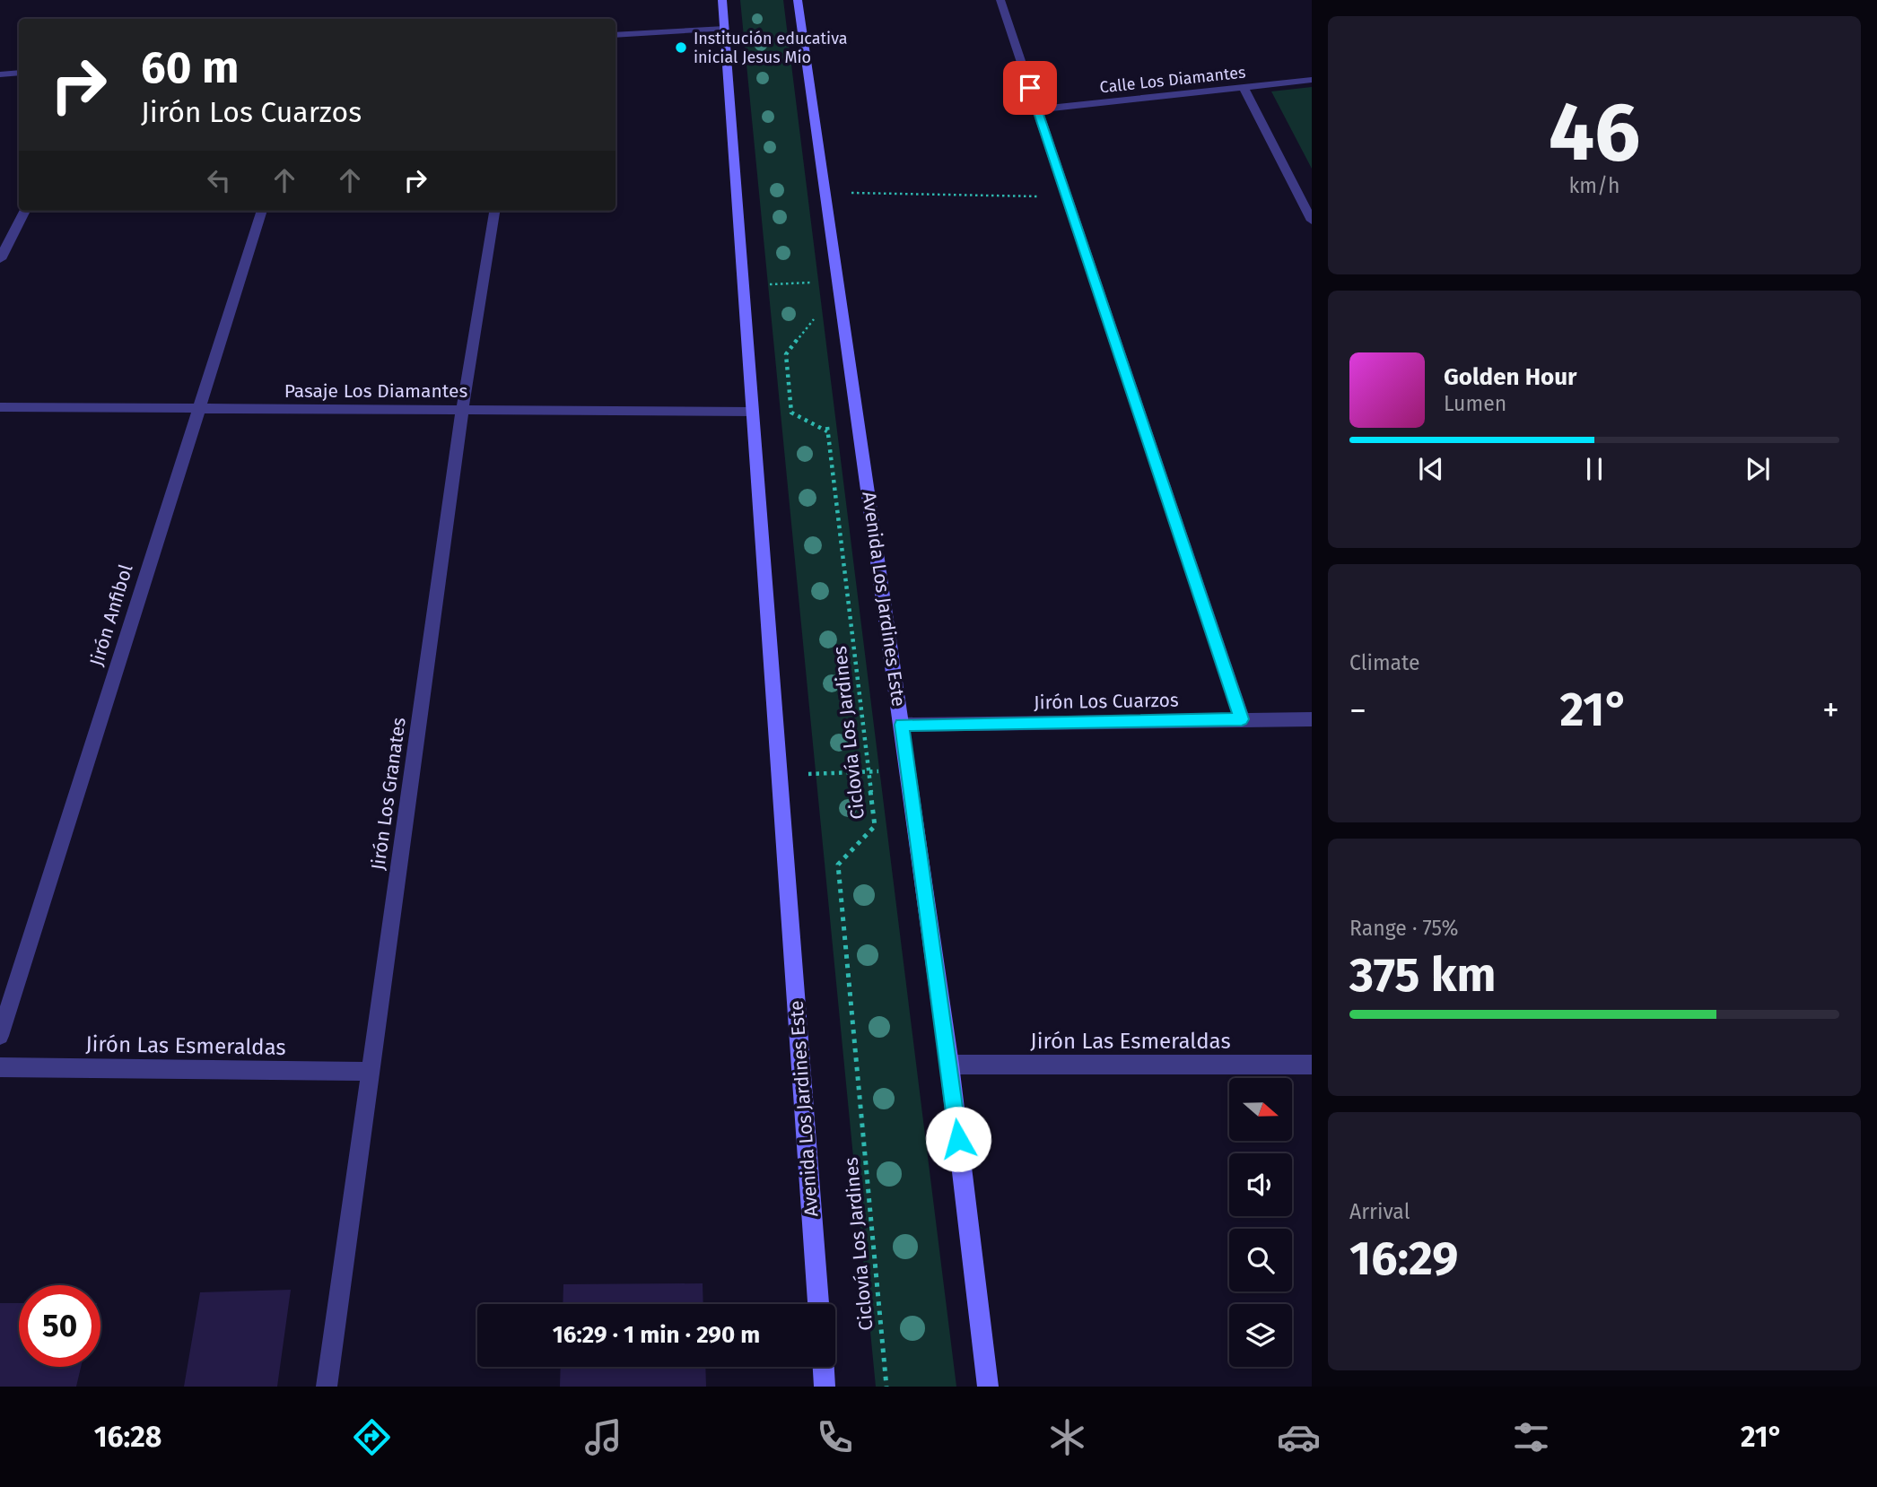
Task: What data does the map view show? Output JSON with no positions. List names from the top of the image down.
{
  "streets": {
    "main road": ["Avenida Los Jardines Este"],
    "street": [
      "Calle Los Diamantes",
      "Pasaje Los Diamantes",
      "Jirón Anfibol",
      "Jirón Los Cuarzos",
      "Jirón Los Granates",
      "Jirón Las Esmeraldas"
    ],
    "path": ["Ciclovía Los Jardines"]
  },
  "crossings": [
    ["Pasaje Los Diamantes", "Avenida Los Jardines Este"],
    ["Pasaje Los Diamantes", "Jirón Anfibol"],
    ["Pasaje Los Diamantes", "Jirón Los Granates"],
    ["Avenida Los Jardines Este", "Jirón Los Cuarzos"],
    ["Avenida Los Jardines Este", "Jirón Las Esmeraldas"],
    ["Jirón Los Granates", "Jirón Las Esmeraldas"]
  ],
  "places": ["Institución educativa inicial Jesus Mio"],
  "north": "right",
  "page": {
    "tile": [
      ["46", "km/h"],
      "Climate",
      ["Range · 75%", "375 km"],
      ["Arrival", "16:29"]
    ],
    "turn": ["60 m", "Jirón Los Cuarzos"],
    "song": ["Golden Hour", "Lumen"],
    "heat": ["−", "21°", "+"],
    "limit": "50",
    "trip": "16:29 · 1 min · 290 m",
    "tabs": ["16:28", "21°"]
  }
}
